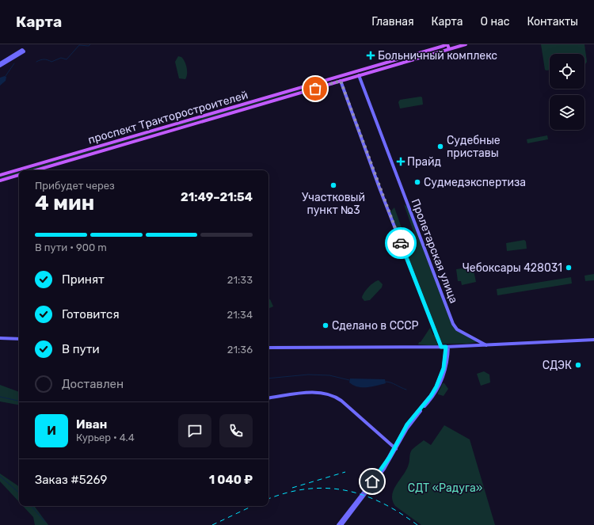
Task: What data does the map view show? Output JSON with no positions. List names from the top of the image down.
{
  "streets": {
    "main road": ["проспект Тракторостроителей"],
    "street": ["Пролетарская улица"]
  },
  "crossings": [
    ["проспект Тракторостроителей", "Пролетарская улица"]
  ],
  "parks": ["СДТ «Радуга»"],
  "places": {
    "health": ["Больничный комплекс", "Прайд"],
    "other": [
      "Судебные приставы",
      "Судмедэкспертиза",
      "Участковый пункт №3",
      "Чебоксары 428031",
      "Сделано в СССР",
      "СДЭК"
    ]
  },
  "page": {
    "header": "Карта",
    "nav": [
      "Главная",
      "Карта",
      "О нас",
      "Контакты"
    ],
    "heading": ["4 мин", "Прибудет через", "21:49–21:54"],
    "panel": [
      "Иван",
      "Курьер · 4.4",
      "Заказ #5269",
      "1 040 ₽"
    ],
    "bar": "В пути · 900 m",
    "list": [
      ["Принят", "21:33"],
      ["Готовится", "21:34"],
      ["В пути", "21:36"],
      "Доставлен"
    ],
    "round": "И"
  }
}
